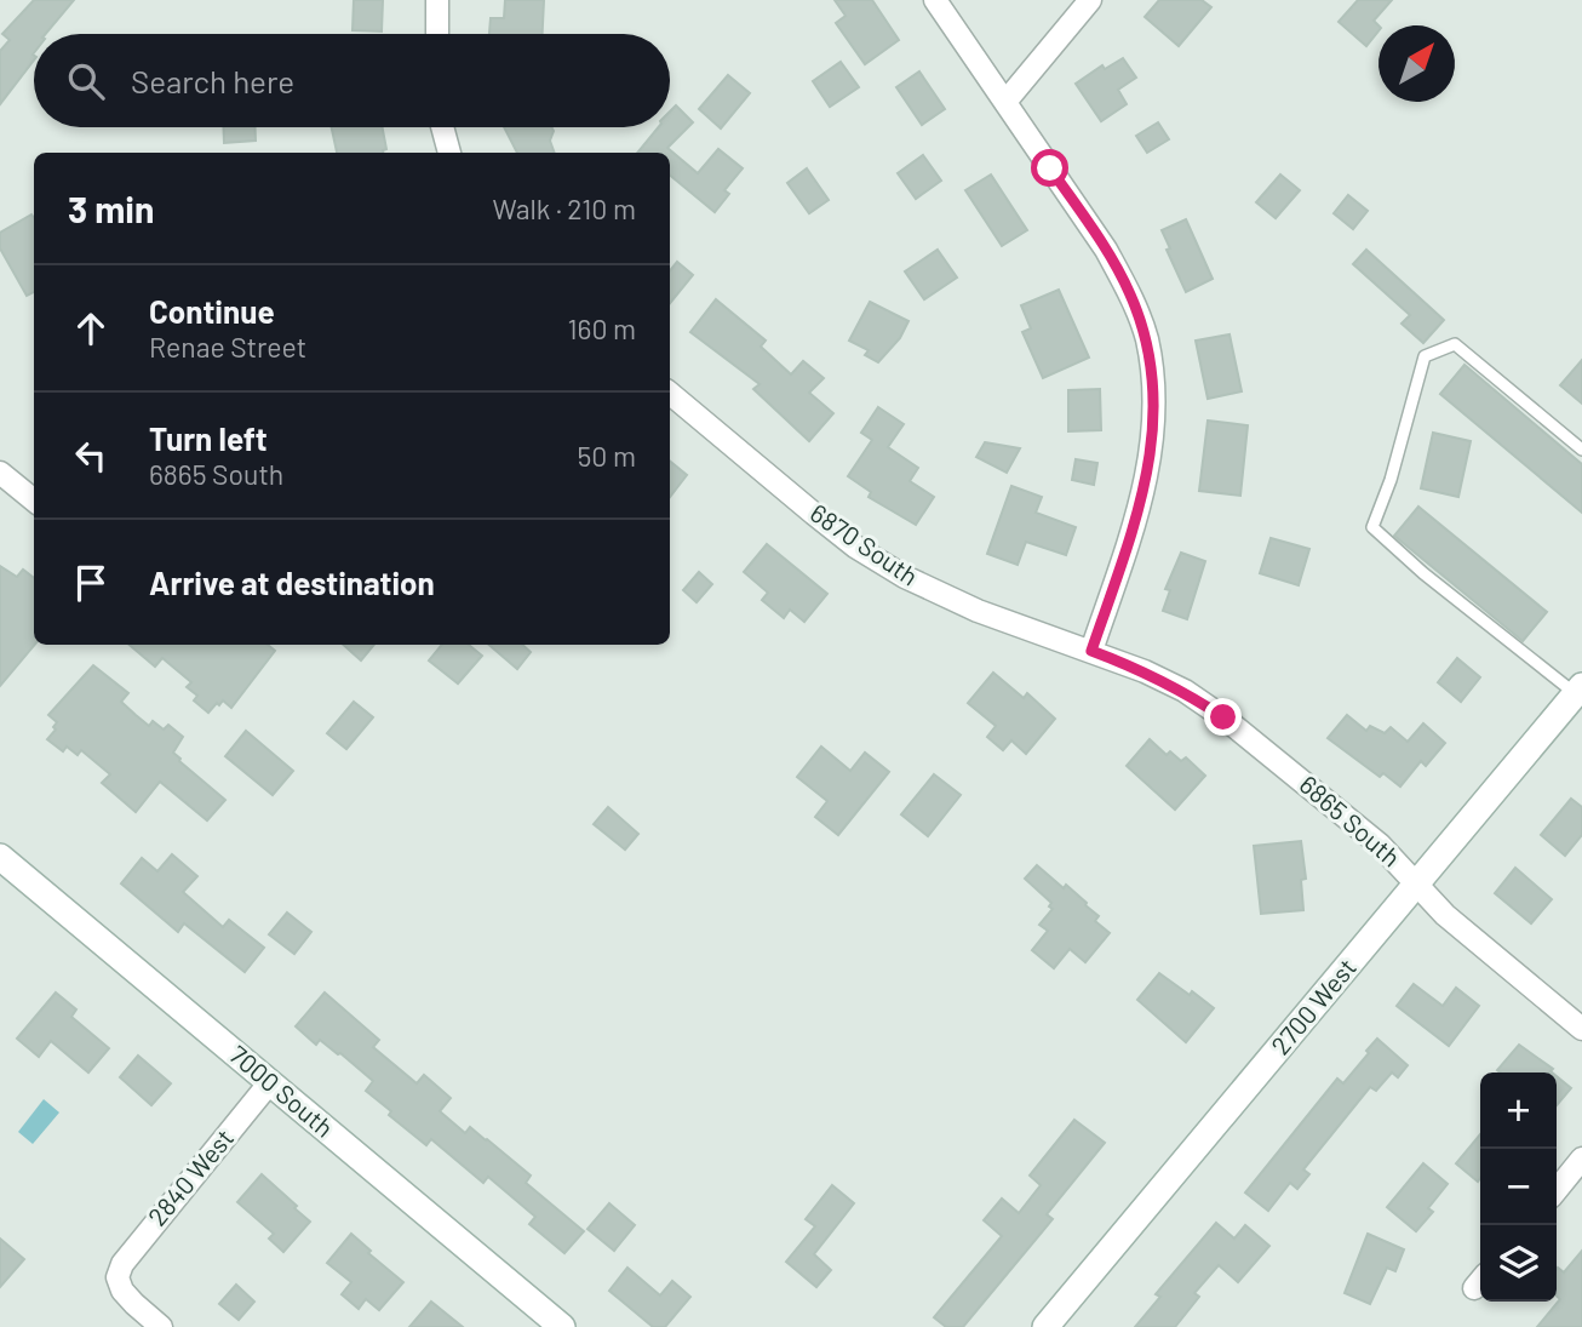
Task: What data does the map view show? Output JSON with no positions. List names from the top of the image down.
{
  "streets": {
    "main road": ["2700 West", "7000 South"],
    "street": ["6870 South", "6865 South", "2840 West"]
  },
  "crossings": [
    ["6870 South", "6865 South"],
    ["6865 South", "2700 West"],
    ["7000 South", "2840 West"]
  ],
  "north": "top right",
  "page": {
    "search": "Search here",
    "heading": ["3 min", "Walk · 210 m"],
    "list": [
      ["Continue", "Renae Street", "160 m"],
      ["Turn left", "6865 South", "50 m"],
      "Arrive at destination"
    ],
    "map_buttons": ["+", "−"]
  }
}
